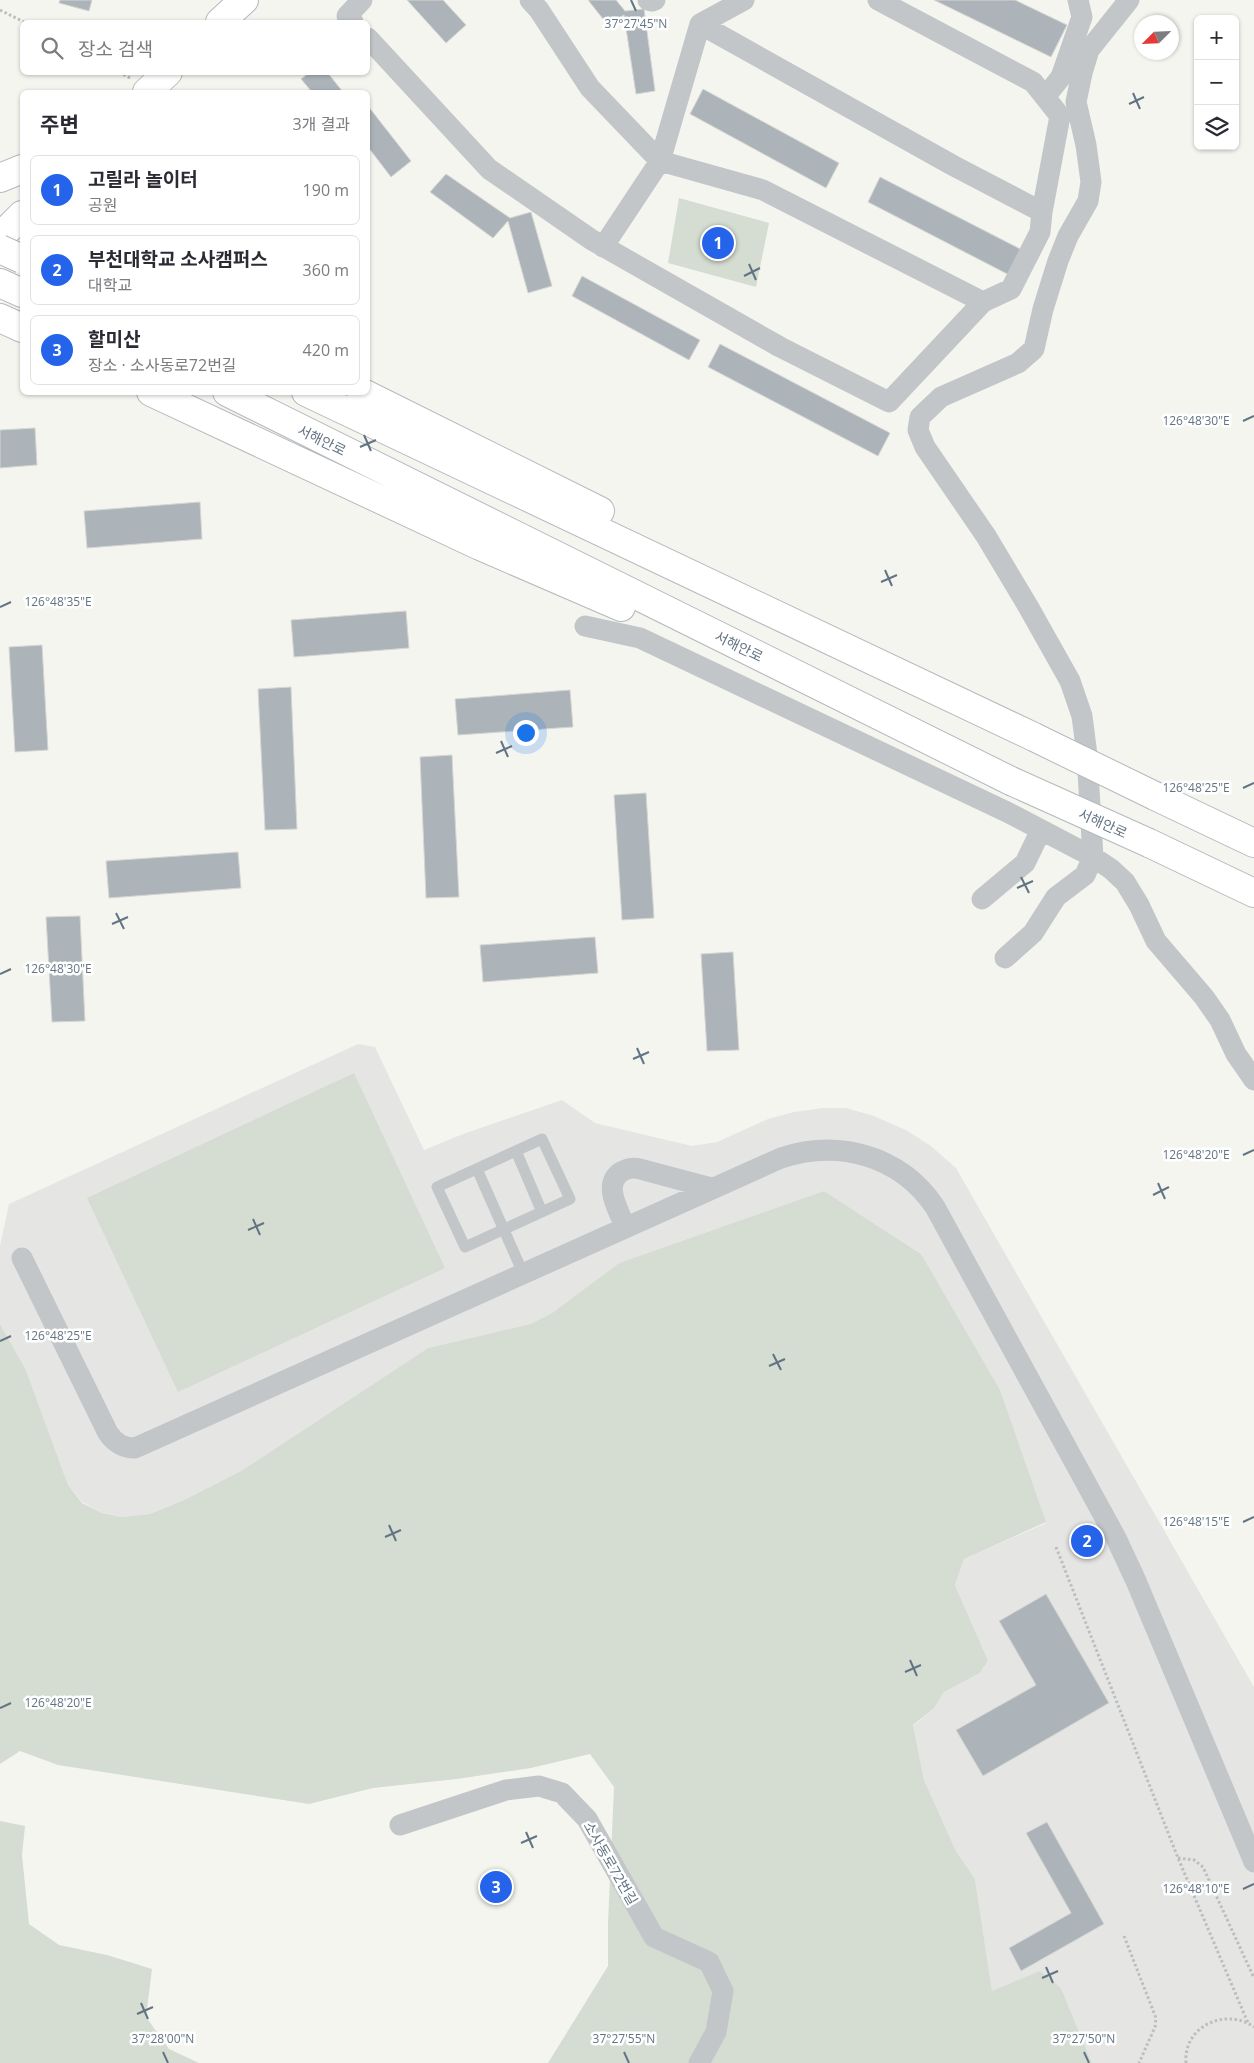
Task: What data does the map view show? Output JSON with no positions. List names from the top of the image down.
{
  "streets": {
    "main road": ["서해안로"],
    "street": ["소사동로72번길"]
  },
  "north": "bottom left",
  "page": {
    "map_buttons": ["+", "−"],
    "search": "장소 검색",
    "heading": ["주변", "3개 결과"],
    "list": [
      {
        "mark": "1",
        "name": "고릴라 놀이터",
        "note": "공원",
        "value": "190 m"
      },
      {
        "mark": "2",
        "name": "부천대학교 소사캠퍼스",
        "note": "대학교",
        "value": "360 m"
      },
      {
        "mark": "3",
        "name": "할미산",
        "note": "장소 · 소사동로72번길",
        "value": "420 m"
      }
    ],
    "pins": ["1", "2", "3"]
  },
  "coordinates": [
    "37°27'45\"N",
    "126°48'30\"E",
    "126°48'35\"E",
    "126°48'25\"E",
    "126°48'20\"E",
    "126°48'15\"E",
    "126°48'10\"E",
    "37°28'00\"N",
    "37°27'55\"N",
    "37°27'50\"N"
  ]
}
